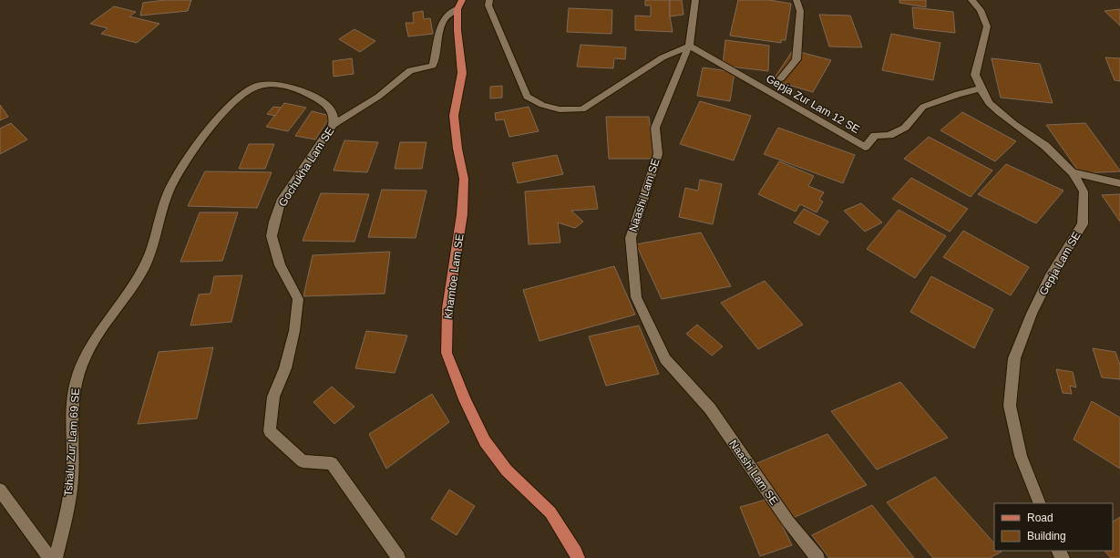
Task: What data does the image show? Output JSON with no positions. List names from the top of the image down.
{
  "streets": {
    "main road": ["Khamtoe Lam SE"],
    "street": [
      "Gepja Zur Lam 12 SE",
      "Gochukha Lam SE",
      "Naashi Lam SE",
      "Gepja Lam SE",
      "Tshalu Zur Lam 69 SE"
    ]
  },
  "crossings": [
    ["Gepja Zur Lam 12 SE", "Naashi Lam SE"],
    ["Gepja Zur Lam 12 SE", "Gepja Lam SE"],
    ["Gochukha Lam SE", "Khamtoe Lam SE"],
    ["Gochukha Lam SE", "Tshalu Zur Lam 69 SE"]
  ],
  "legend": ["Road", "Building"]
}
